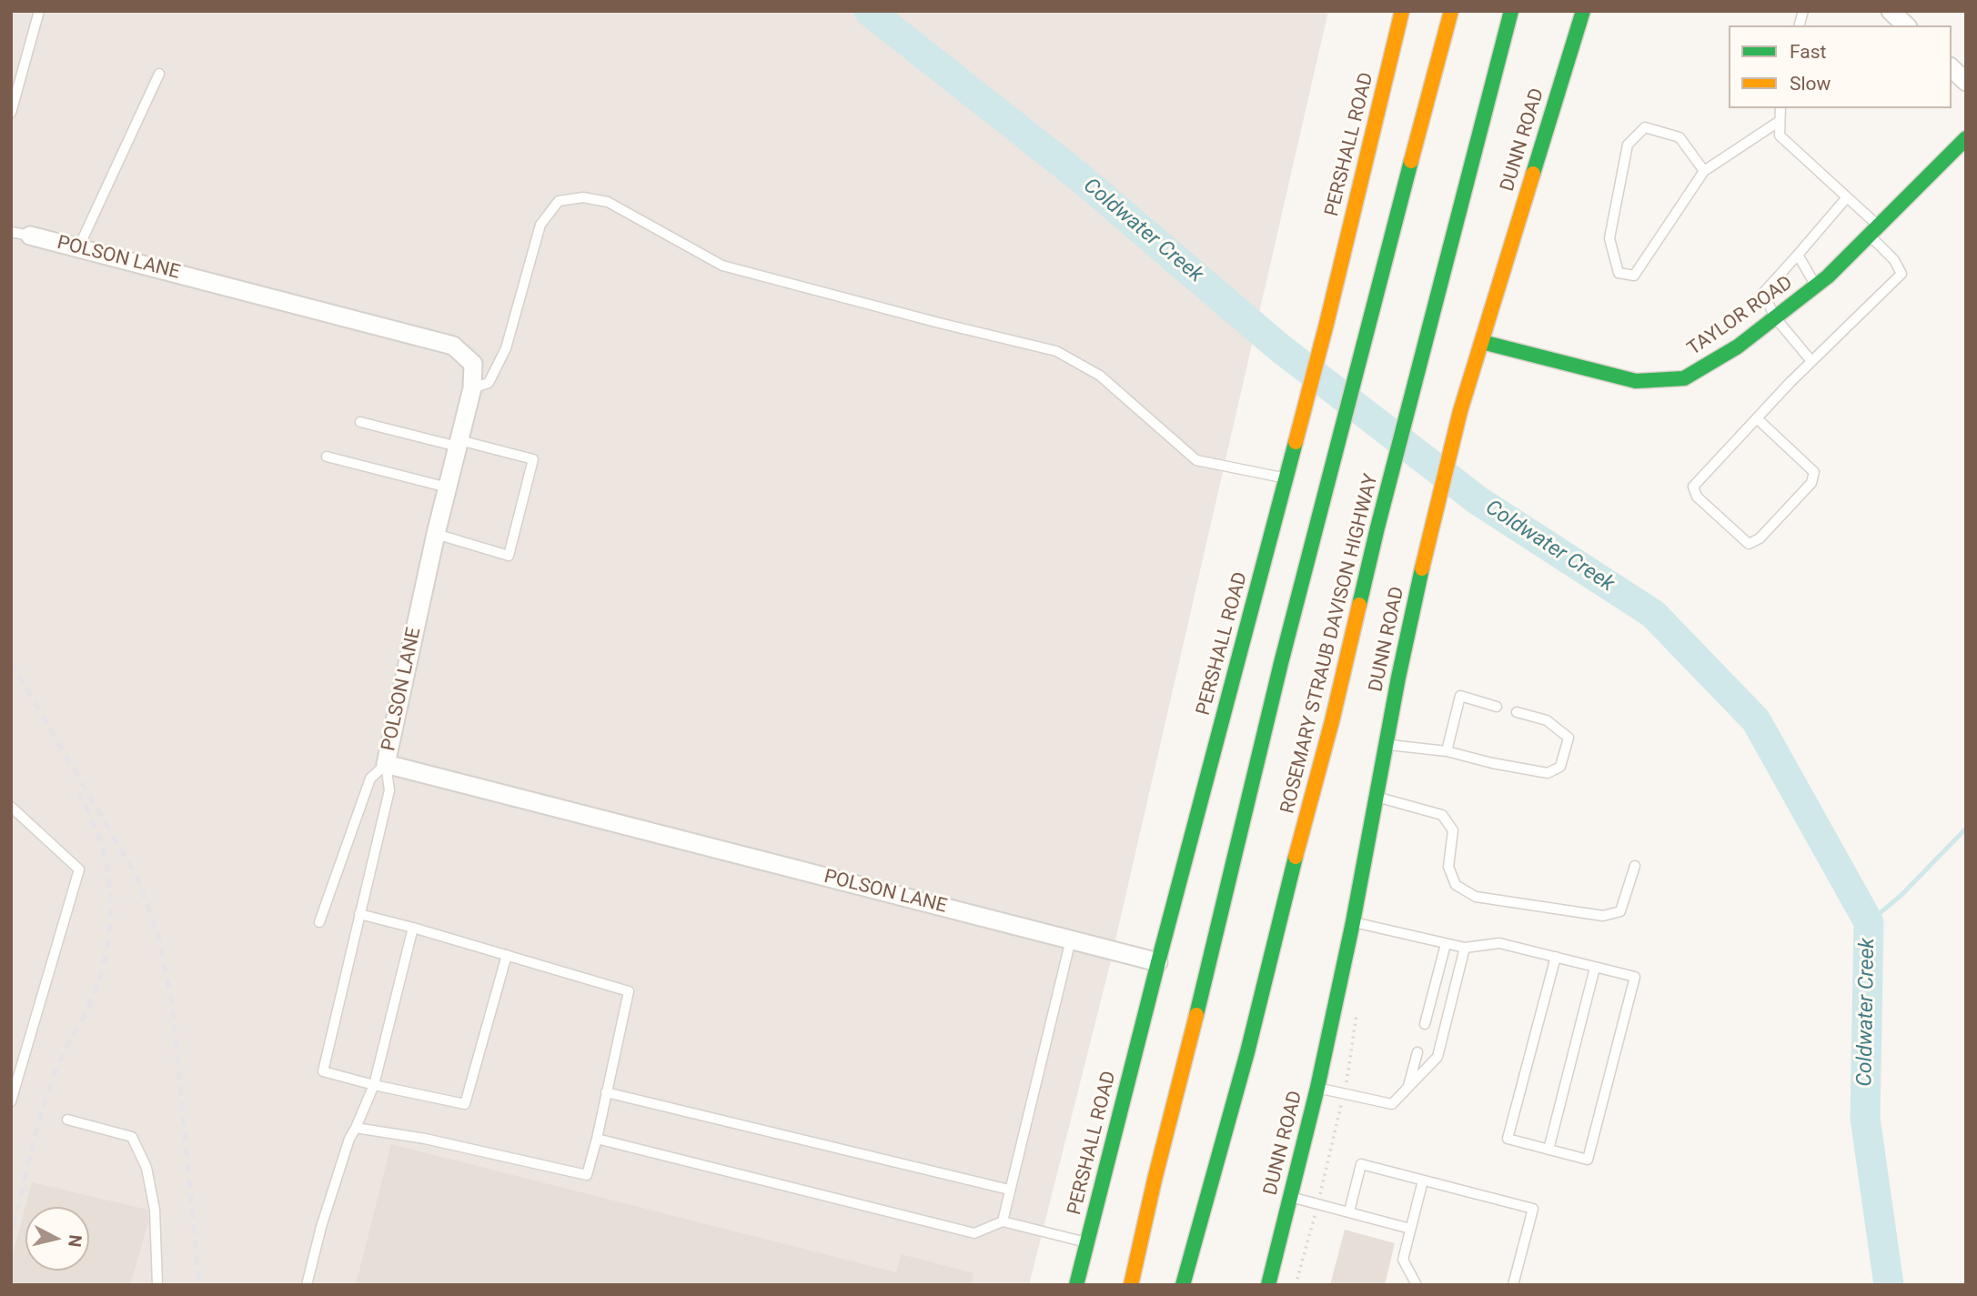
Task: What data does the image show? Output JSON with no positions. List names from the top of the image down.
{
  "streets": {
    "main road": [
      "DUNN ROAD",
      "PERSHALL ROAD",
      "TAYLOR ROAD",
      "ROSEMARY STRAUB DAVISON HIGHWAY"
    ],
    "street": ["POLSON LANE"]
  },
  "crossings": [
    ["DUNN ROAD", "TAYLOR ROAD"],
    ["PERSHALL ROAD", "POLSON LANE"]
  ],
  "water": ["Coldwater Creek"],
  "legend": ["Fast", "Slow"],
  "north": "right"
}
